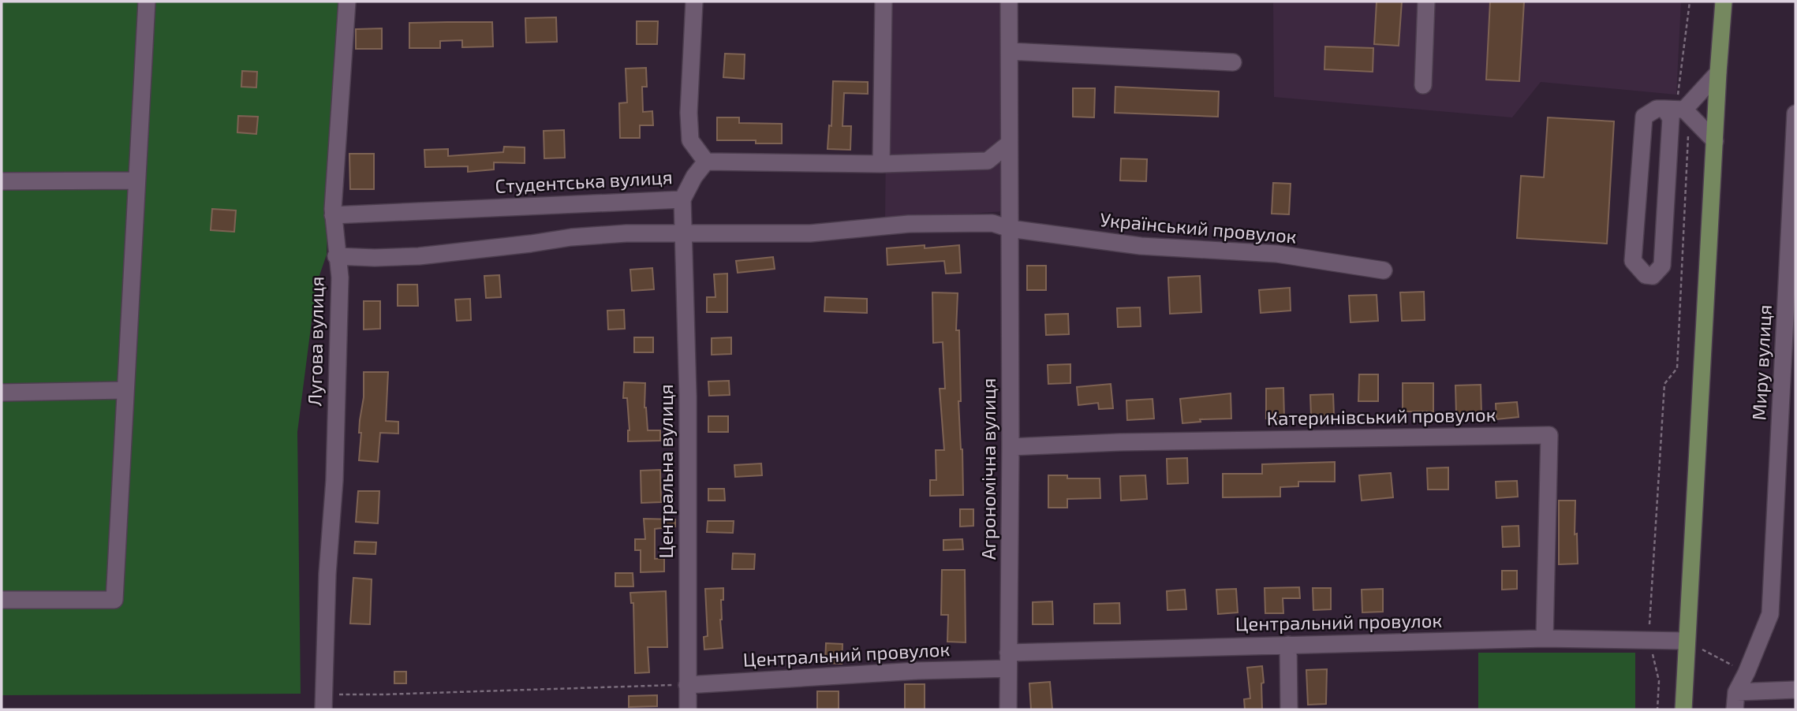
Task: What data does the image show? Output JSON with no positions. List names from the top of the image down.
{
  "streets": {
    "street": [
      "Студентська вулиця",
      "Український провулок",
      "Лугова вулиця",
      "Миру вулиця",
      "Катеринівський провулок",
      "Агрономічна вулиця",
      "Центральна вулиця",
      "Центральний провулок"
    ]
  },
  "crossings": [
    ["Студентська вулиця", "Центральна вулиця"],
    ["Український провулок", "Лугова вулиця"],
    ["Український провулок", "Агрономічна вулиця"],
    ["Український провулок", "Центральна вулиця"],
    ["Лугова вулиця", "Центральна вулиця"],
    ["Катеринівський провулок", "Агрономічна вулиця"],
    ["Катеринівський провулок", "Центральний провулок"],
    ["Агрономічна вулиця", "Центральний провулок"],
    ["Центральна вулиця", "Центральний провулок"]
  ]
}
